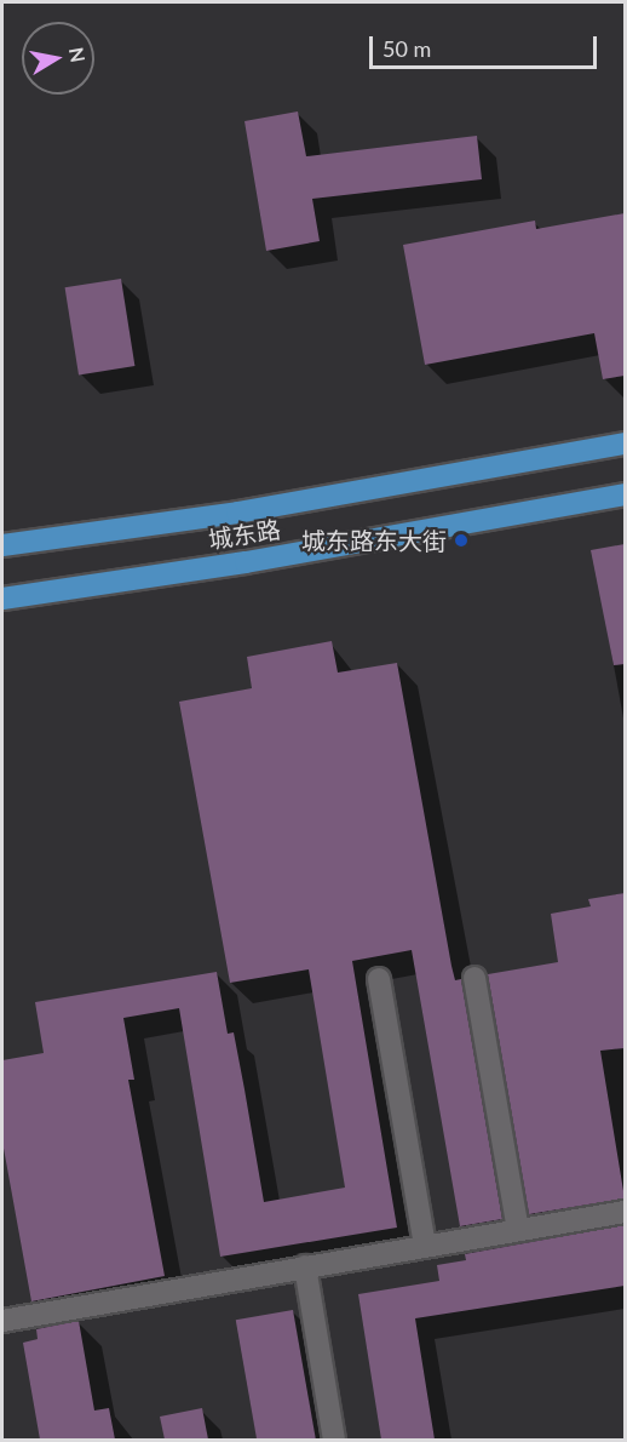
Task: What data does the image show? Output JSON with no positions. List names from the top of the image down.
{
  "streets": {
    "main road": ["城东路"]
  },
  "places": ["城东路东大街"],
  "scale_bar": "50 m",
  "north": "right"
}
